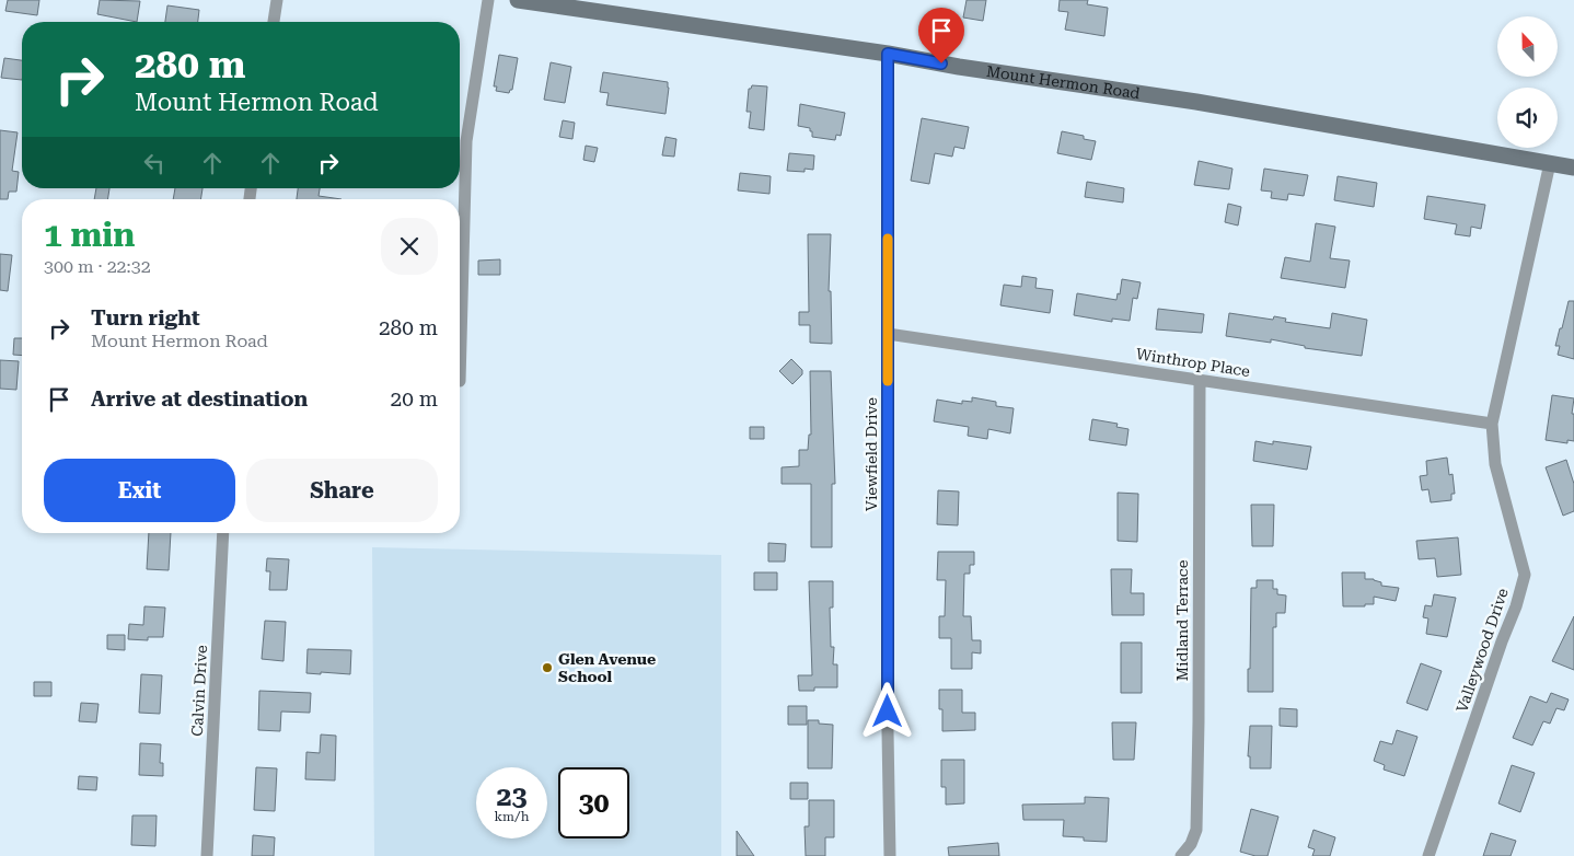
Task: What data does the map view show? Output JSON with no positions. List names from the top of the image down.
{
  "streets": {
    "main road": ["Mount Hermon Road"],
    "street": [
      "Winthrop Place",
      "Viewfield Drive",
      "Midland Terrace",
      "Valleywood Drive",
      "Calvin Drive"
    ]
  },
  "crossings": [
    ["Mount Hermon Road", "Viewfield Drive"],
    ["Mount Hermon Road", "Valleywood Drive"],
    ["Winthrop Place", "Viewfield Drive"],
    ["Winthrop Place", "Midland Terrace"],
    ["Winthrop Place", "Valleywood Drive"]
  ],
  "places": ["Glen Avenue School"],
  "north": "top",
  "page": {
    "turn": ["280 m", "Mount Hermon Road"],
    "heading": ["1 min", "300 m · 22:32"],
    "list": [
      {
        "name": "Turn right",
        "note": "Mount Hermon Road",
        "value": "280 m"
      },
      {
        "name": "Arrive at destination",
        "value": "20 m"
      }
    ],
    "buttons": ["Exit", "Share"],
    "speed": "23 km/h",
    "limit": "30"
  }
}
